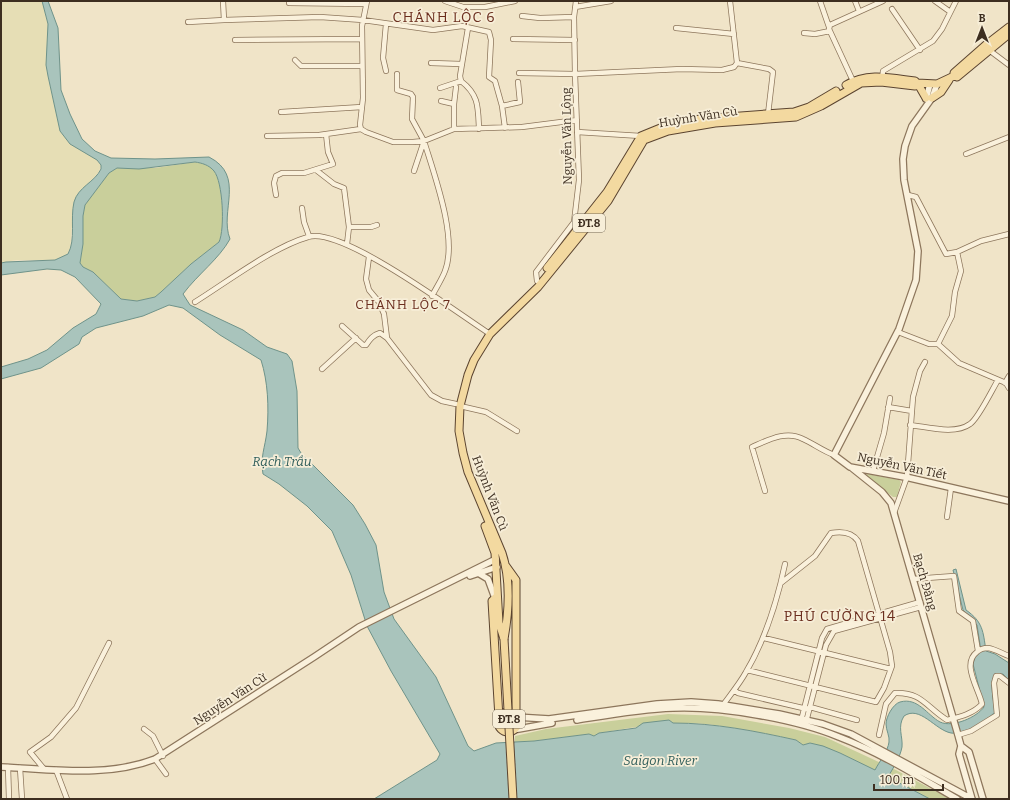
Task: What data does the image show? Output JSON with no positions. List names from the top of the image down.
{
  "streets": {
    "main road": ["Huỳnh Văn Cù", "ĐT.8"],
    "street": [
      "Nguyễn Văn Lộng",
      "Nguyễn Văn Tiết",
      "Bạch Đằng",
      "Nguyễn Văn Cừ"
    ]
  },
  "crossings": [
    ["ĐT.8", "Nguyễn Văn Cừ"],
    ["Nguyễn Văn Tiết", "Bạch Đằng"]
  ],
  "districts": ["CHÁNH LỘC 6", "CHÁNH LỘC 7", "PHÚ CƯỜNG 14"],
  "water": ["Rạch Trầu", "Saigon River"],
  "scale_bar": "100 m",
  "north": "top"
}
